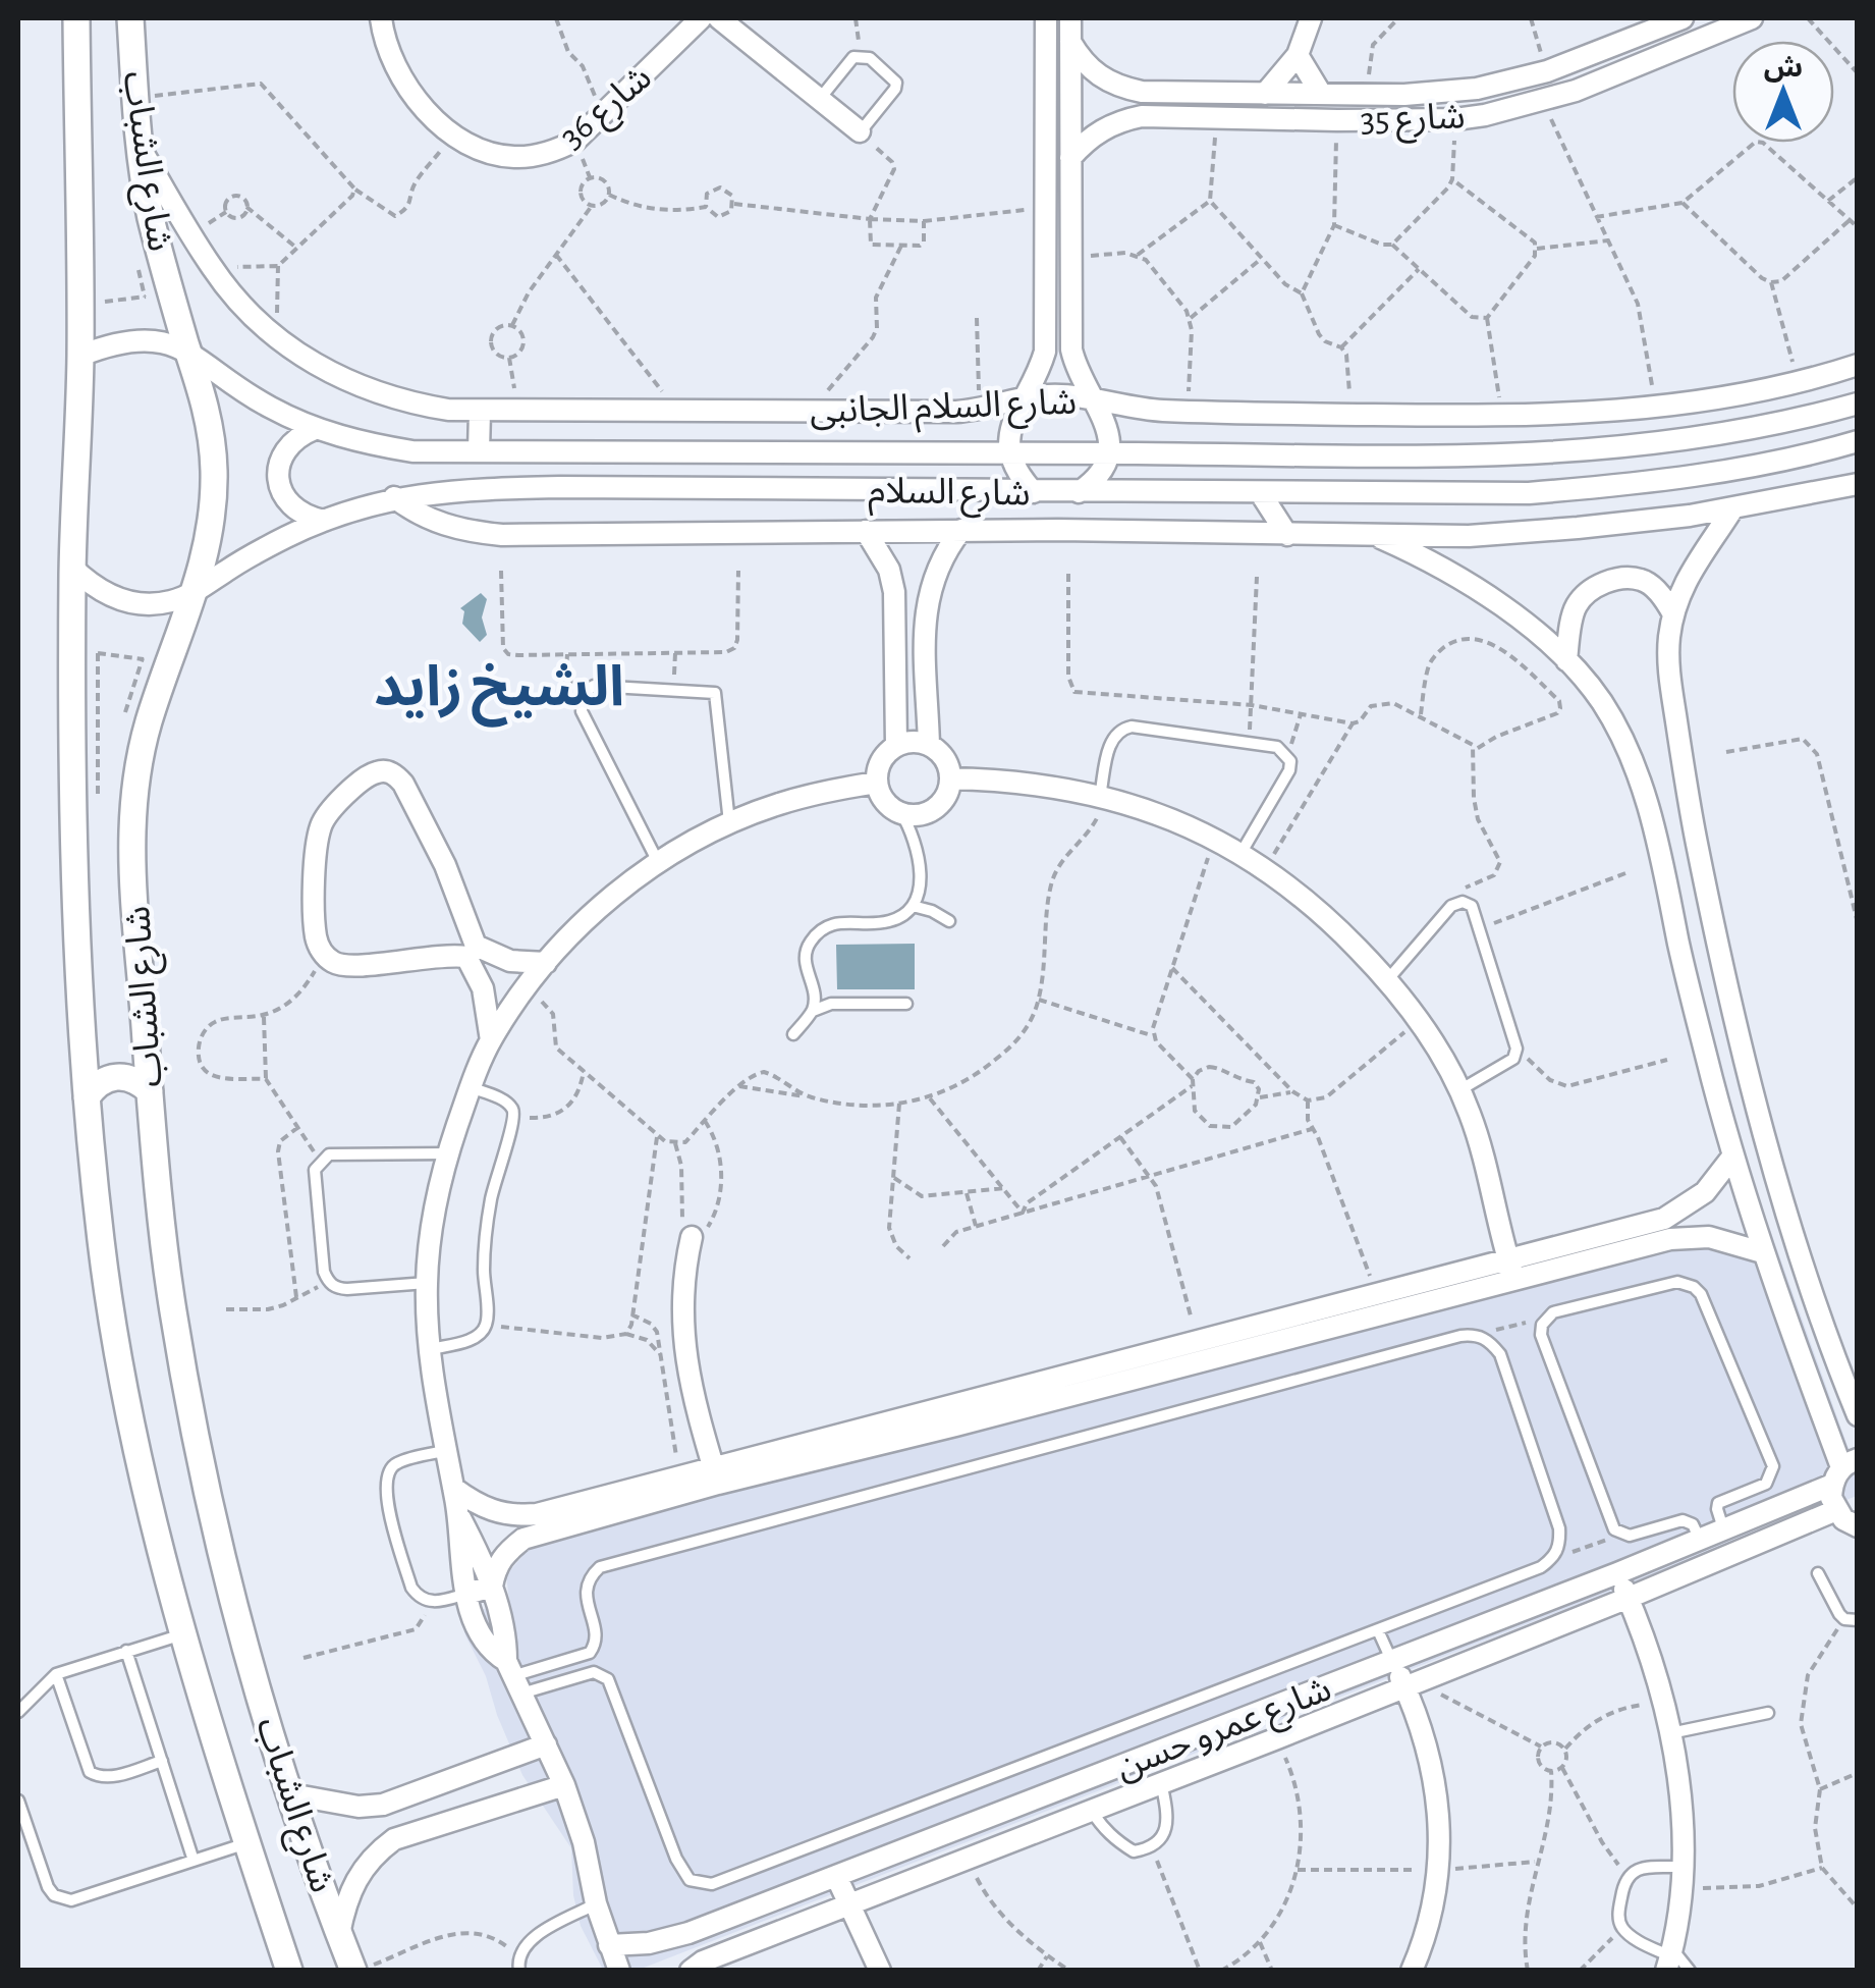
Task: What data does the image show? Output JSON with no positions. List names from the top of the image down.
{
  "streets": {
    "street": [
      "شارع 36",
      "شارع 35",
      "شارع الشباب",
      "شارع السلام الجانبى",
      "شارع السلام",
      "شارع عمرو حسن"
    ]
  },
  "crossings": [
    ["شارع الشباب", "شارع السلام الجانبى"],
    ["شارع الشباب", "شارع السلام"]
  ],
  "districts": ["الشيخ زايد"],
  "north": "top"
}
